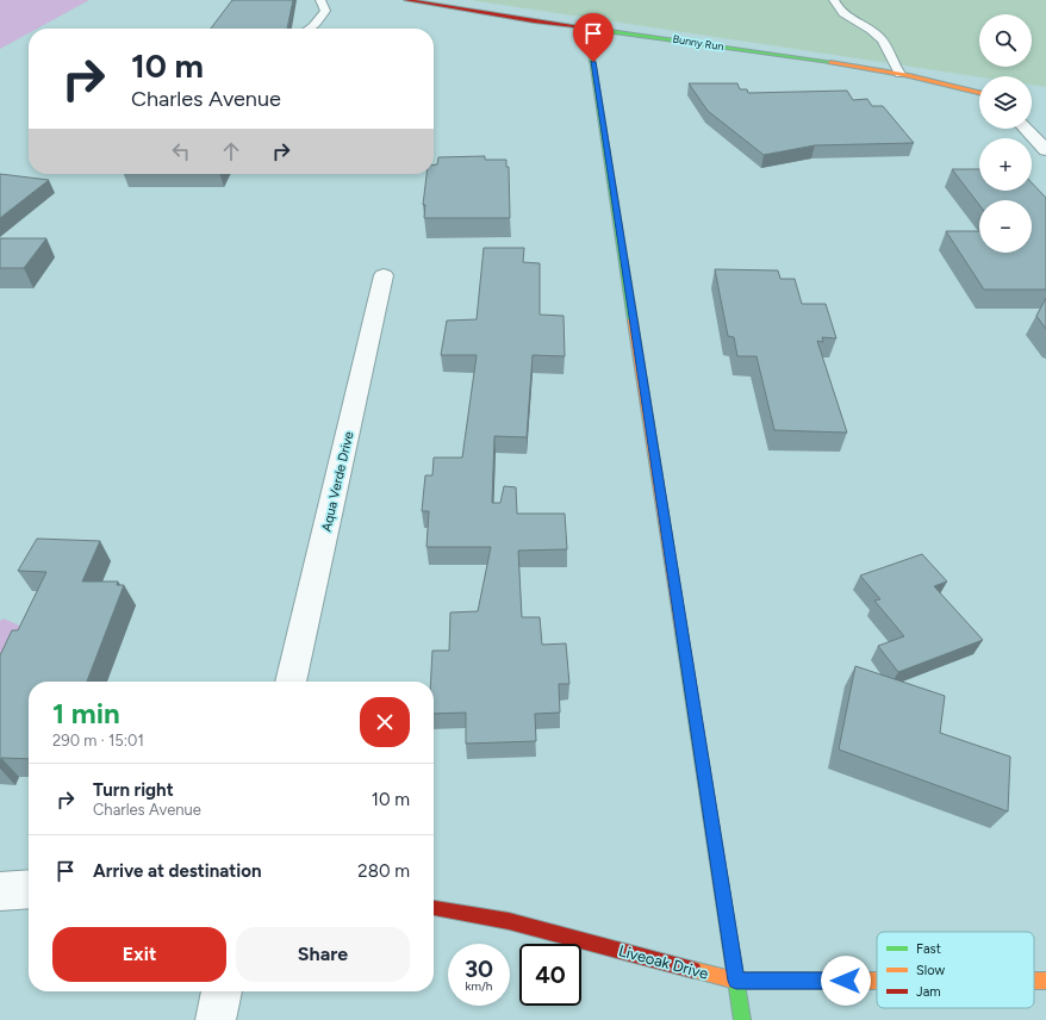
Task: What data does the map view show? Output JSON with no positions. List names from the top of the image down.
{
  "streets": {
    "street": ["Bunny Run", "Aqua Verde Drive", "Liveoak Drive"]
  },
  "legend": ["Fast", "Slow", "Jam"],
  "page": {
    "map_buttons": ["+", "−"],
    "turn": ["10 m", "Charles Avenue"],
    "heading": ["1 min", "290 m · 15:01"],
    "list": [
      {
        "name": "Turn right",
        "note": "Charles Avenue",
        "value": "10 m"
      },
      {
        "name": "Arrive at destination",
        "value": "280 m"
      }
    ],
    "buttons": ["Exit", "Share"],
    "speed": "30 km/h",
    "limit": "40"
  }
}
